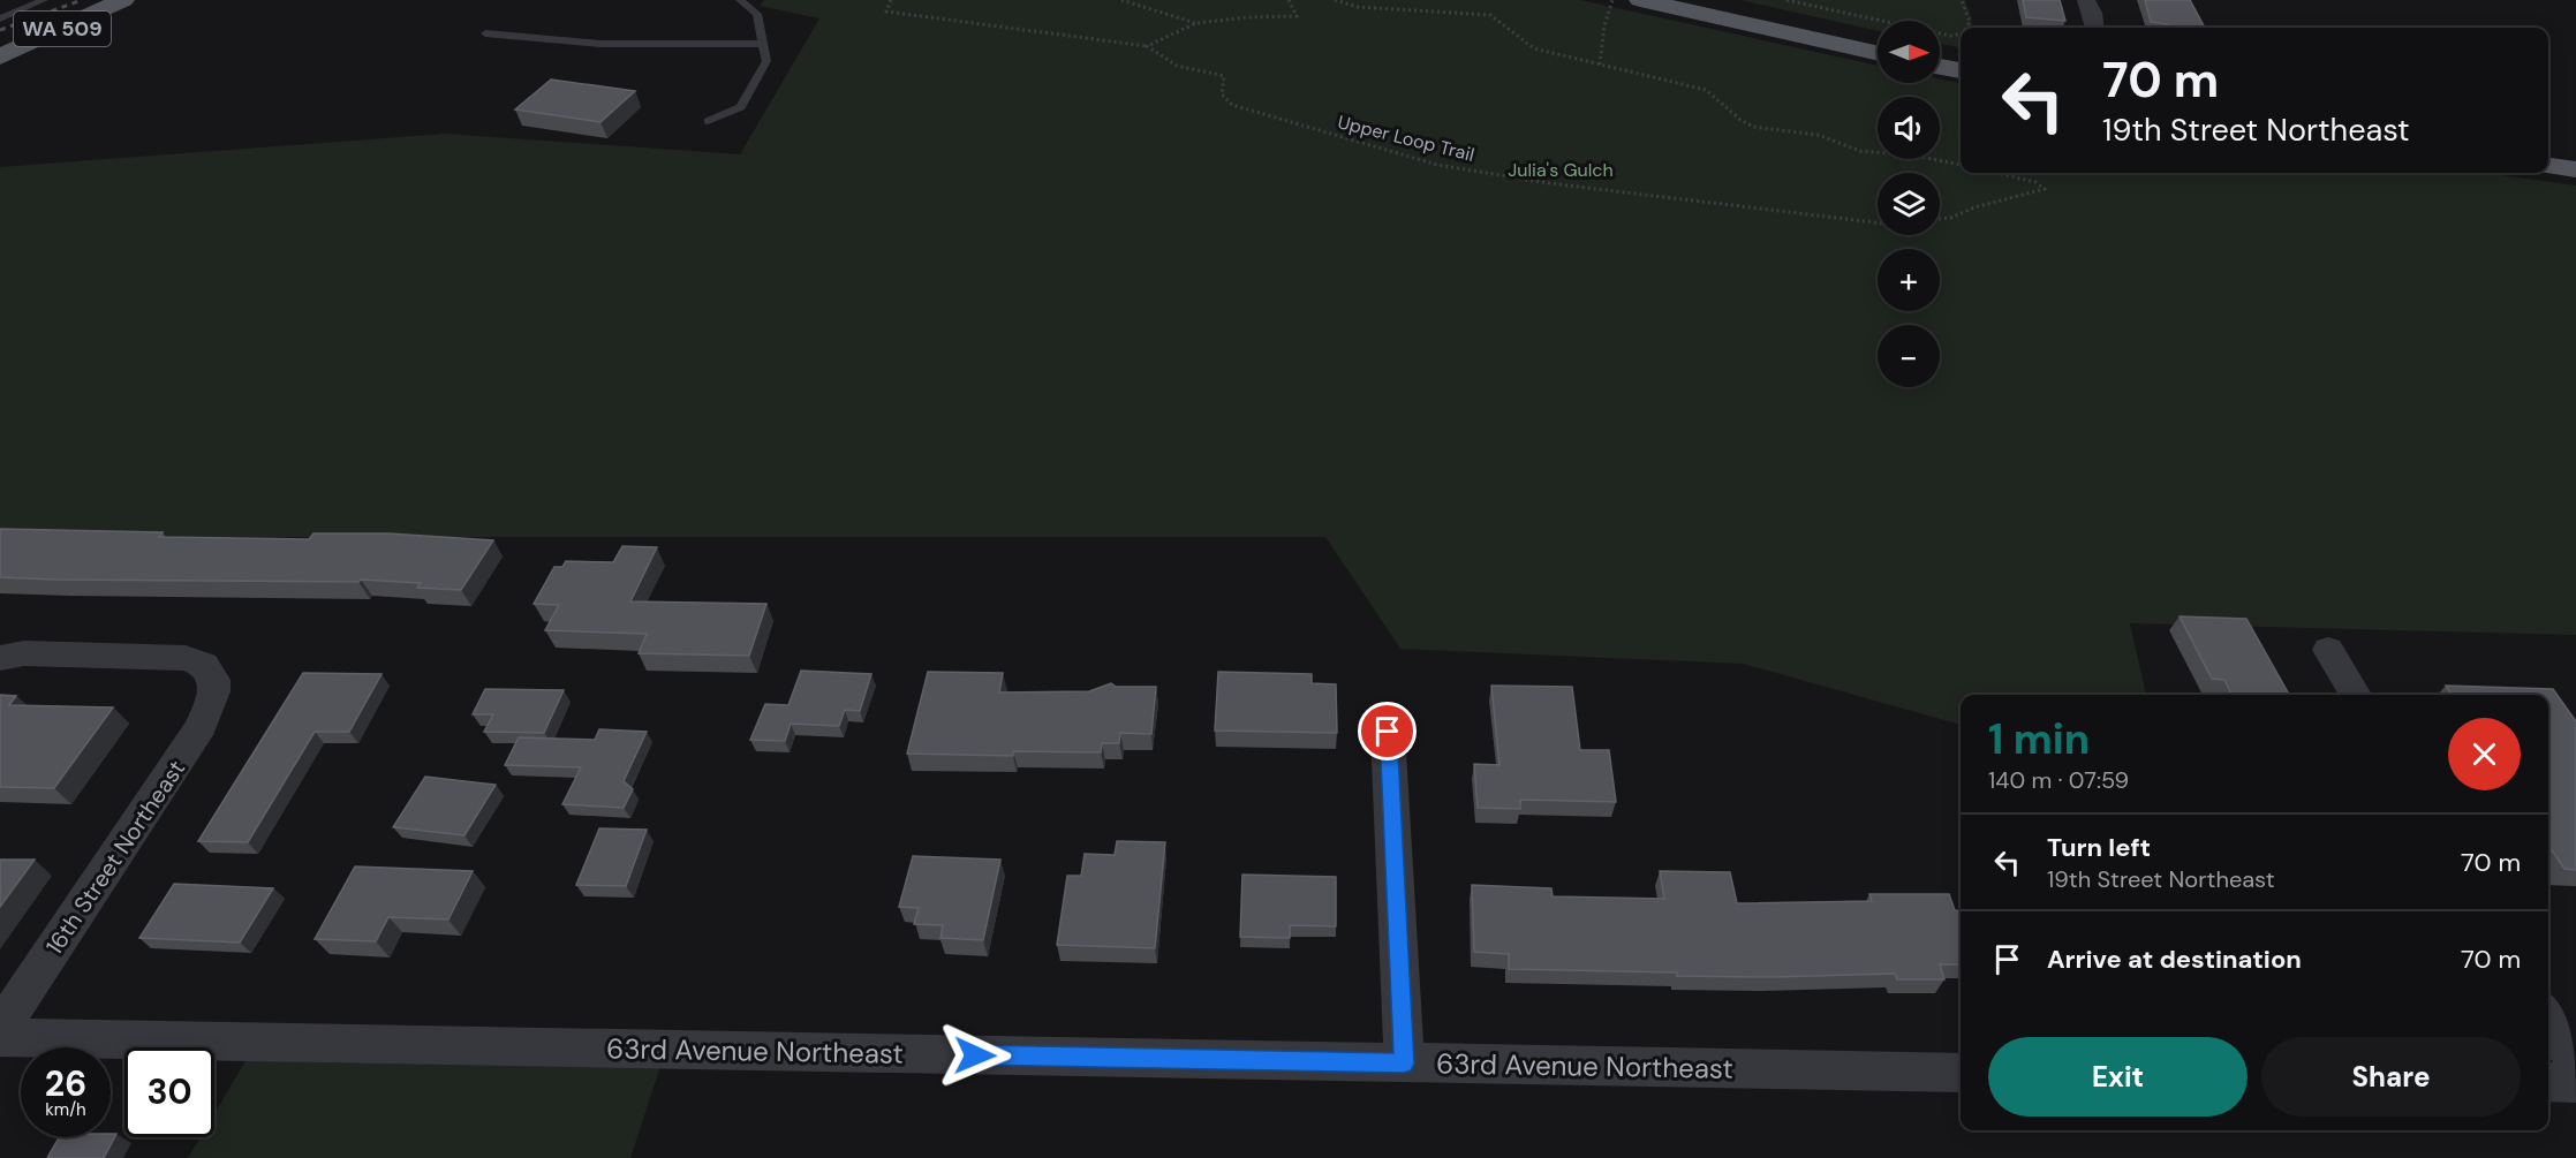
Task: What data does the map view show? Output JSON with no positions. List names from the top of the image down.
{
  "streets": {
    "main road": ["WA 509"],
    "street": ["16th Street Northeast", "63rd Avenue Northeast"],
    "path": ["Upper Loop Trail"]
  },
  "parks": ["Julia's Gulch"],
  "north": "right",
  "page": {
    "map_buttons": ["+", "−"],
    "turn": ["70 m", "19th Street Northeast"],
    "heading": ["1 min", "140 m · 07:59"],
    "list": [
      {
        "name": "Turn left",
        "note": "19th Street Northeast",
        "value": "70 m"
      },
      {
        "name": "Arrive at destination",
        "value": "70 m"
      }
    ],
    "buttons": ["Exit", "Share"],
    "speed": "26 km/h",
    "limit": "30"
  }
}
